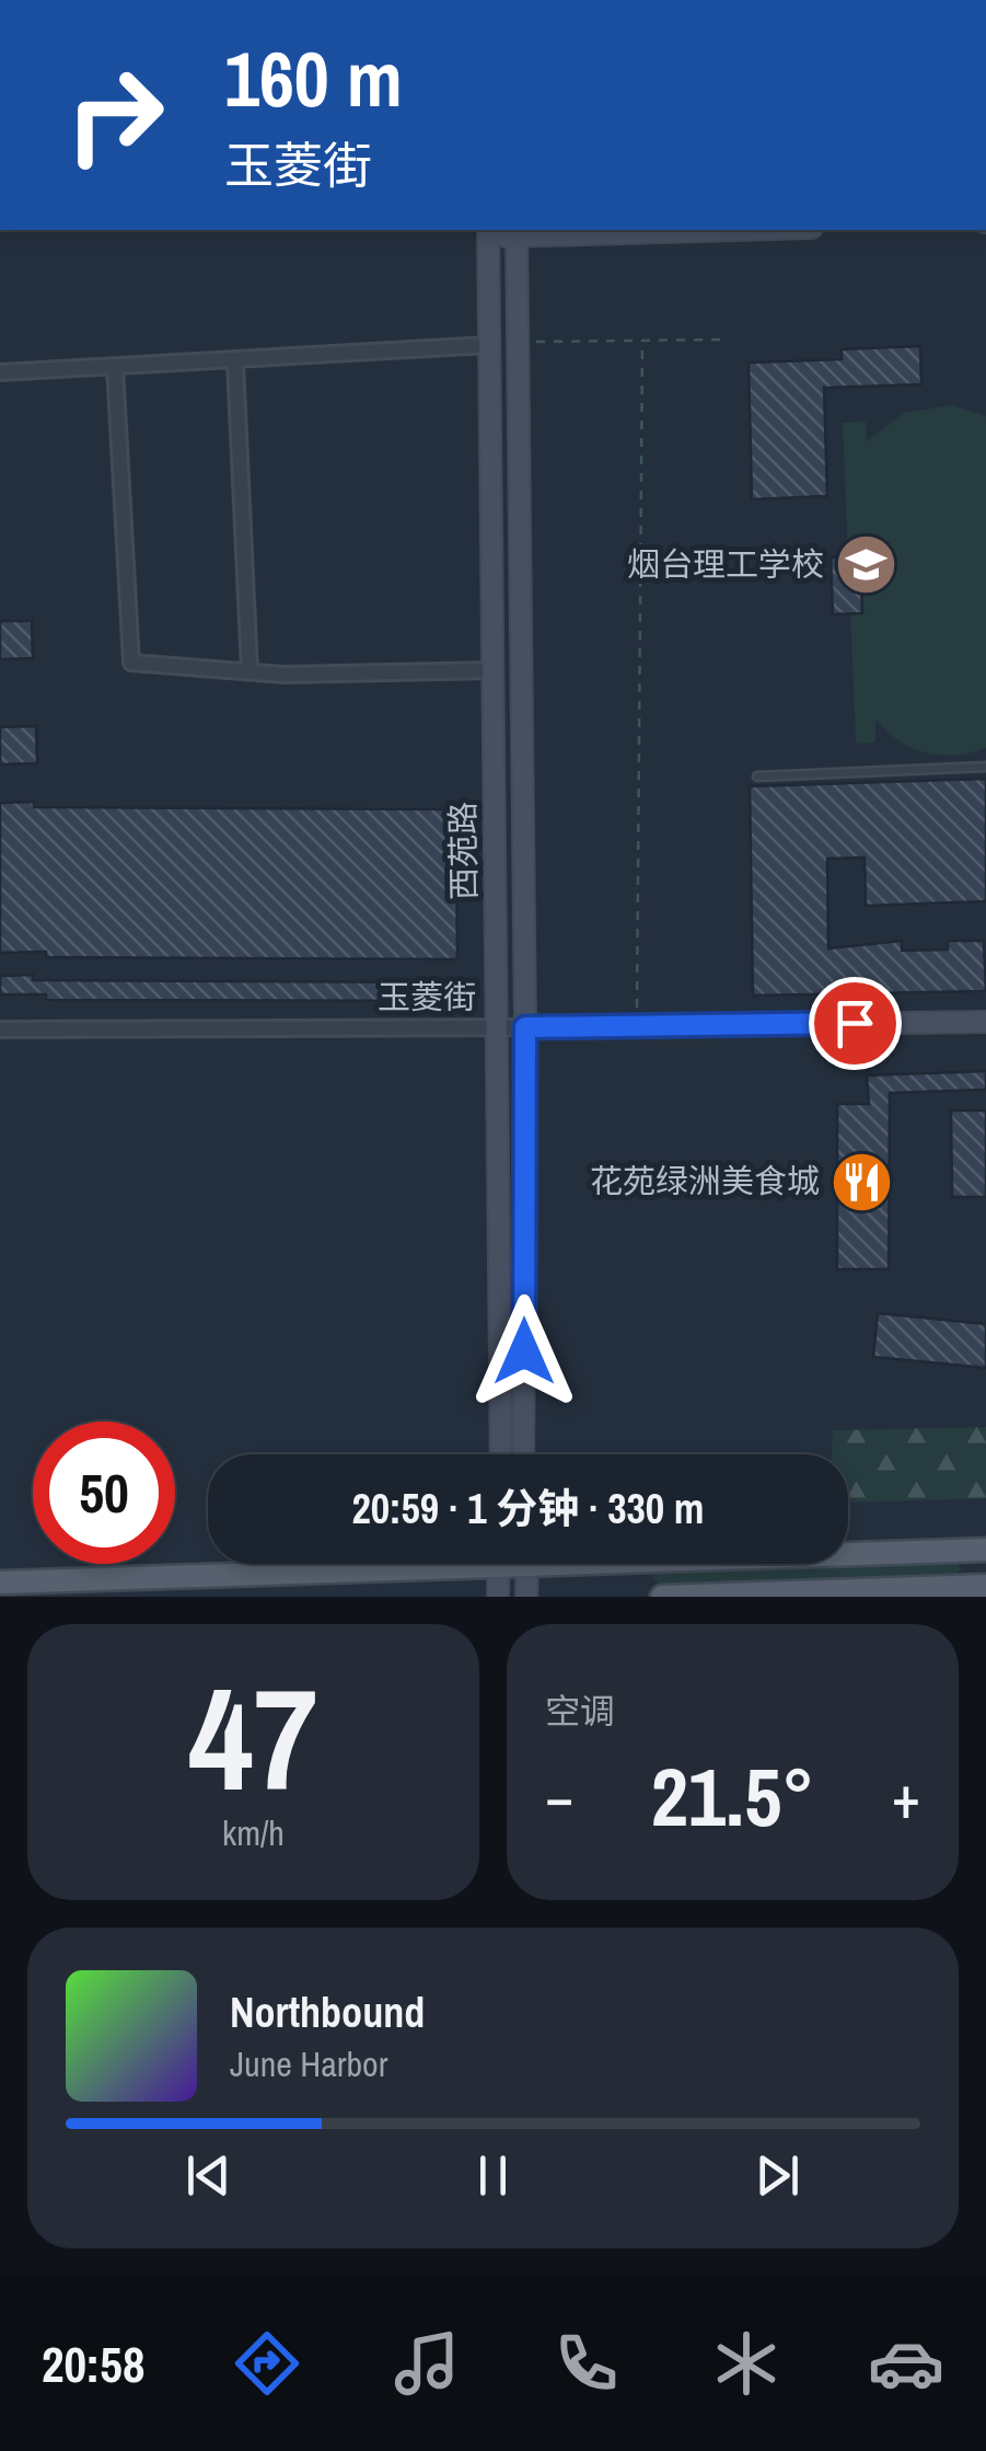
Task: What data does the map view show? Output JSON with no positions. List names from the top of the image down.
{
  "streets": {
    "main road": ["西苑路", "玉菱街"]
  },
  "crossings": [
    ["西苑路", "玉菱街"]
  ],
  "places": {
    "school or university": ["烟台理工学校"],
    "restaurant": ["花苑绿洲美食城"]
  },
  "page": {
    "turn": ["160 m", "玉菱街"],
    "limit": "50",
    "trip": "20:59 · 1 分钟 · 330 m",
    "tile": [
      ["47", "km/h"],
      "空调"
    ],
    "heat": ["−", "21.5°", "+"],
    "song": ["Northbound", "June Harbor"],
    "tabs": "20:58"
  }
}
